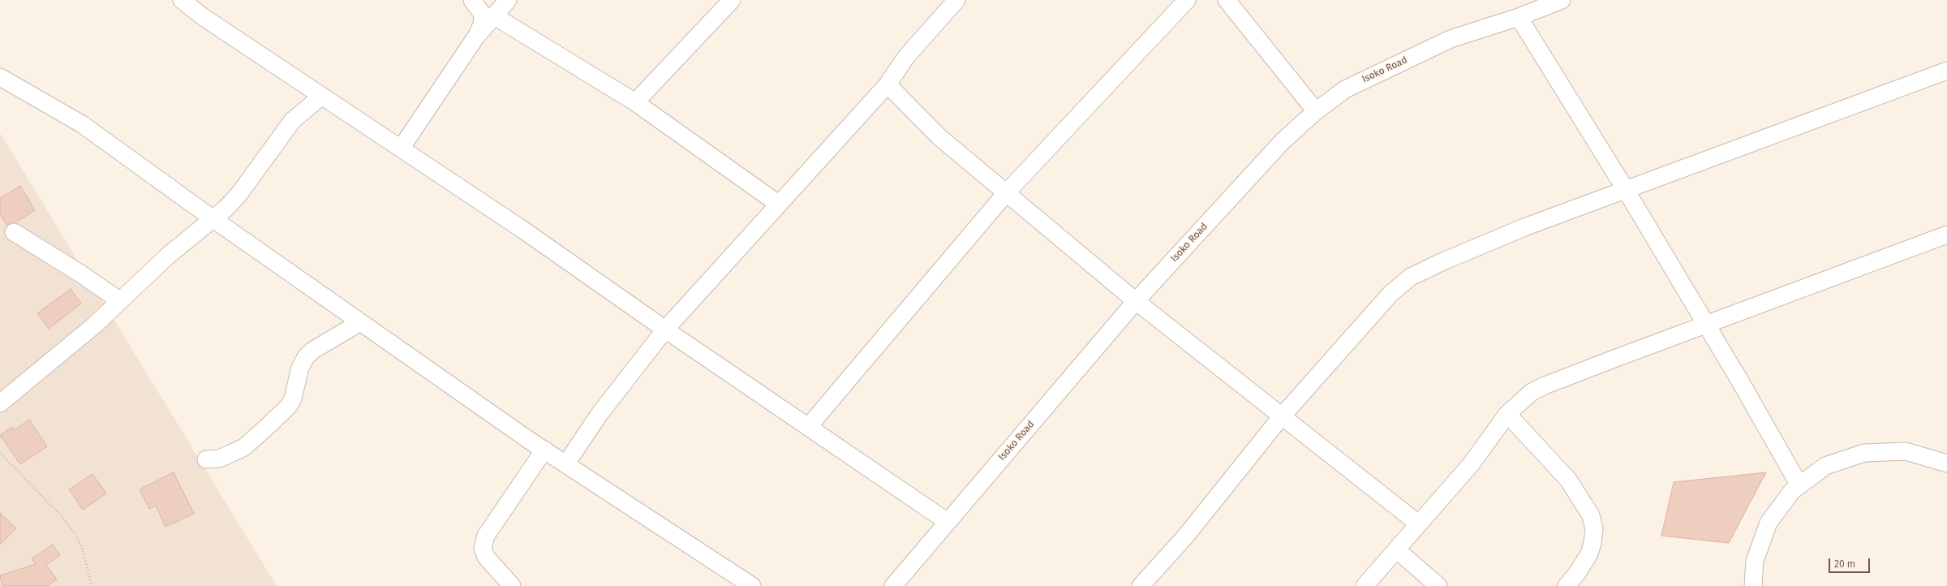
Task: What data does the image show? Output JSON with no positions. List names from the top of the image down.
{
  "streets": {
    "street": ["Isoko Road"]
  },
  "scale_bar": "20 m"
}
